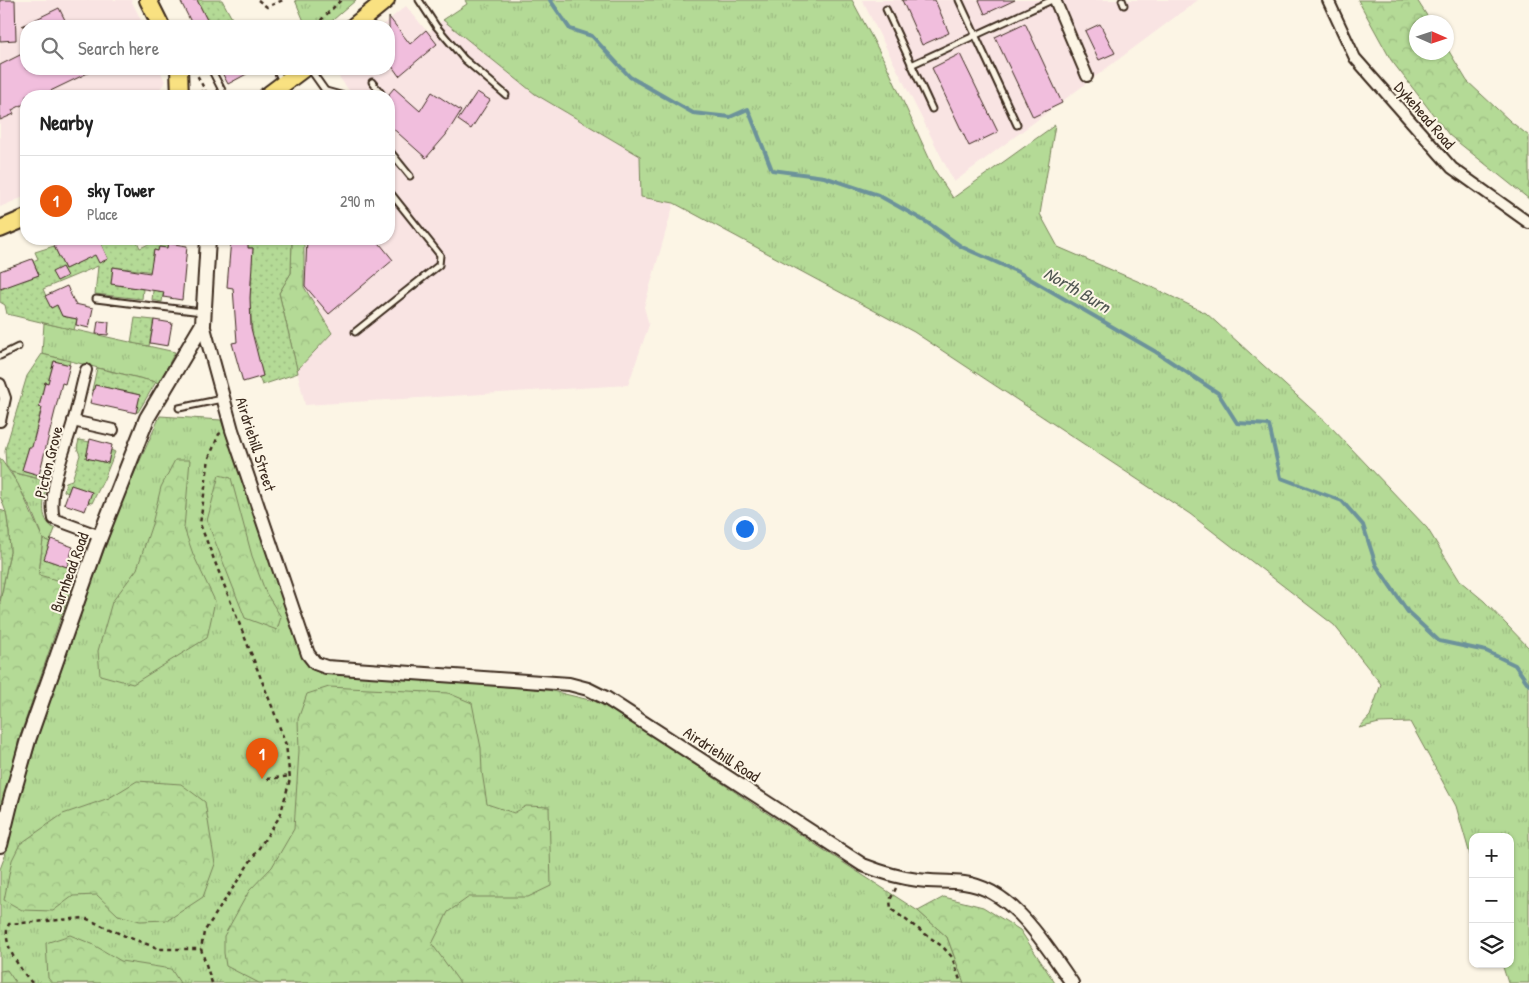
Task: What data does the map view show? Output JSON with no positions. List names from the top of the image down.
{
  "streets": {
    "main road": ["Airdriehill Street", "Burnhead Road"],
    "street": ["Dykehead Road", "Picton Grove", "Airdriehill Road"]
  },
  "crossings": [
    ["Airdriehill Street", "Burnhead Road"],
    ["Airdriehill Street", "Airdriehill Road"],
    ["Picton Grove", "Burnhead Road"]
  ],
  "water": ["North Burn"],
  "north": "right",
  "page": {
    "search": "Search here",
    "heading": "Nearby",
    "list": [
      {
        "mark": "1",
        "name": "sky Tower",
        "note": "Place",
        "value": "290 m"
      }
    ],
    "pins": "1",
    "map_buttons": ["+", "−"]
  }
}
